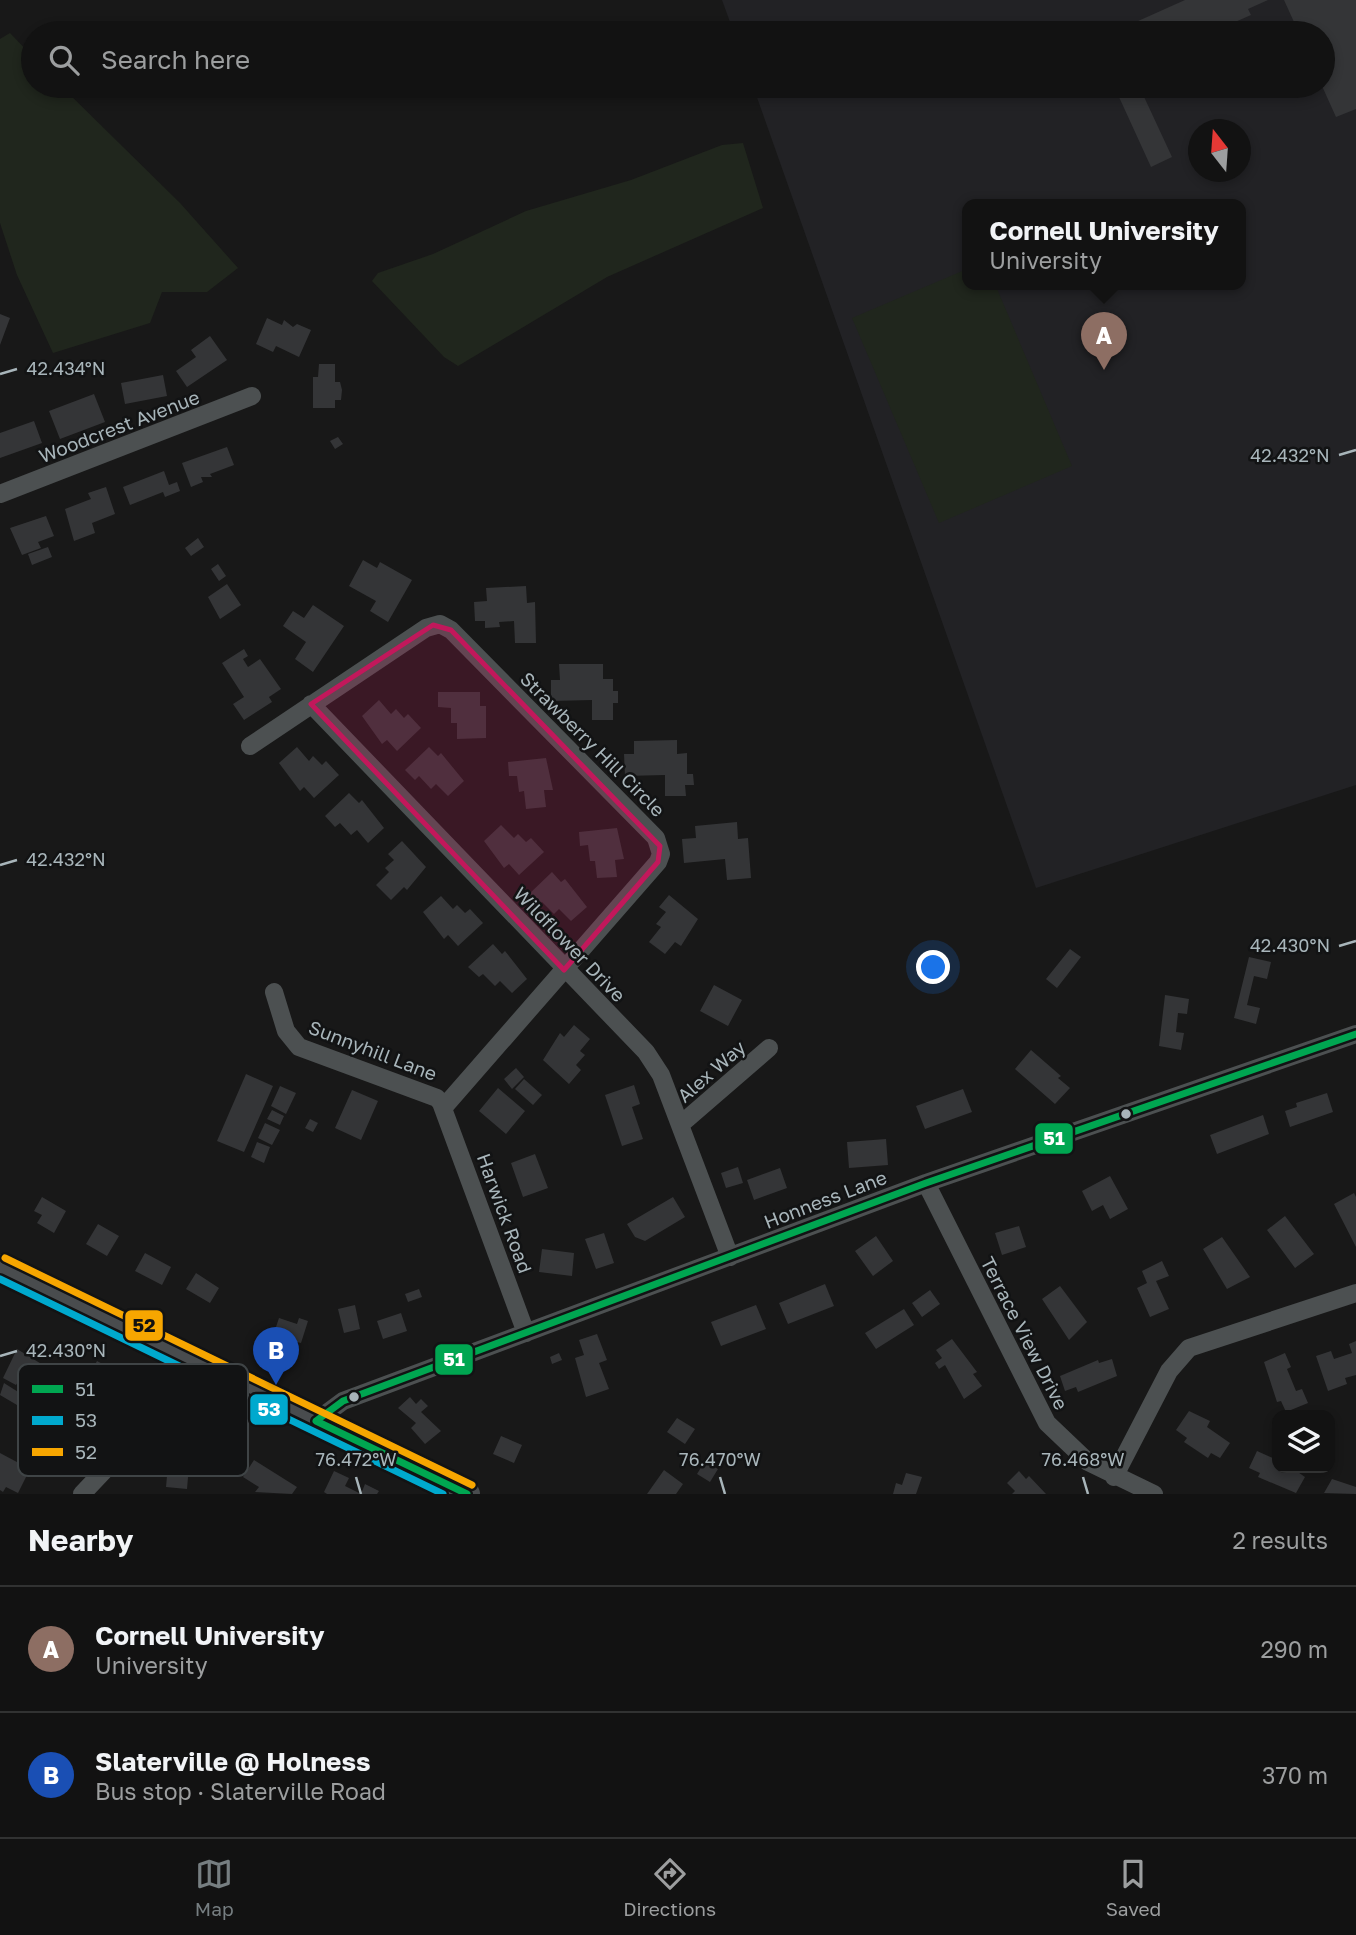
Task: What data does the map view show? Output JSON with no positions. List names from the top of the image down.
{
  "streets": {
    "street": [
      "Woodcrest Avenue",
      "Strawberry Hill Circle",
      "Wildflower Drive",
      "Sunnyhill Lane",
      "Alex Way",
      "Honness Lane",
      "Harwick Road",
      "Terrace View Drive"
    ]
  },
  "crossings": [
    ["Strawberry Hill Circle", "Wildflower Drive"],
    ["Strawberry Hill Circle", "Sunnyhill Lane"],
    ["Strawberry Hill Circle", "Harwick Road"],
    ["Wildflower Drive", "Alex Way"],
    ["Wildflower Drive", "Honness Lane"],
    ["Sunnyhill Lane", "Harwick Road"],
    ["Honness Lane", "Harwick Road"],
    ["Honness Lane", "Terrace View Drive"]
  ],
  "lines": ["transit line 51", "transit line 52", "transit line 53"],
  "legend": ["51", "53", "52"],
  "north": "top",
  "page": {
    "search": "Search here",
    "popup": ["Cornell University", "University"],
    "pins": ["A", "B"],
    "heading": ["Nearby", "2 results"],
    "list": [
      {
        "mark": "A",
        "name": "Cornell University",
        "note": "University",
        "value": "290 m"
      },
      {
        "mark": "B",
        "name": "Slaterville @ Holness",
        "note": "Bus stop · Slaterville Road",
        "value": "370 m"
      }
    ],
    "nav": ["Map", "Directions", "Saved"]
  },
  "coordinates": [
    "42.434°N",
    "42.432°N",
    "42.430°N",
    "76.472°W",
    "76.470°W",
    "76.468°W"
  ]
}
